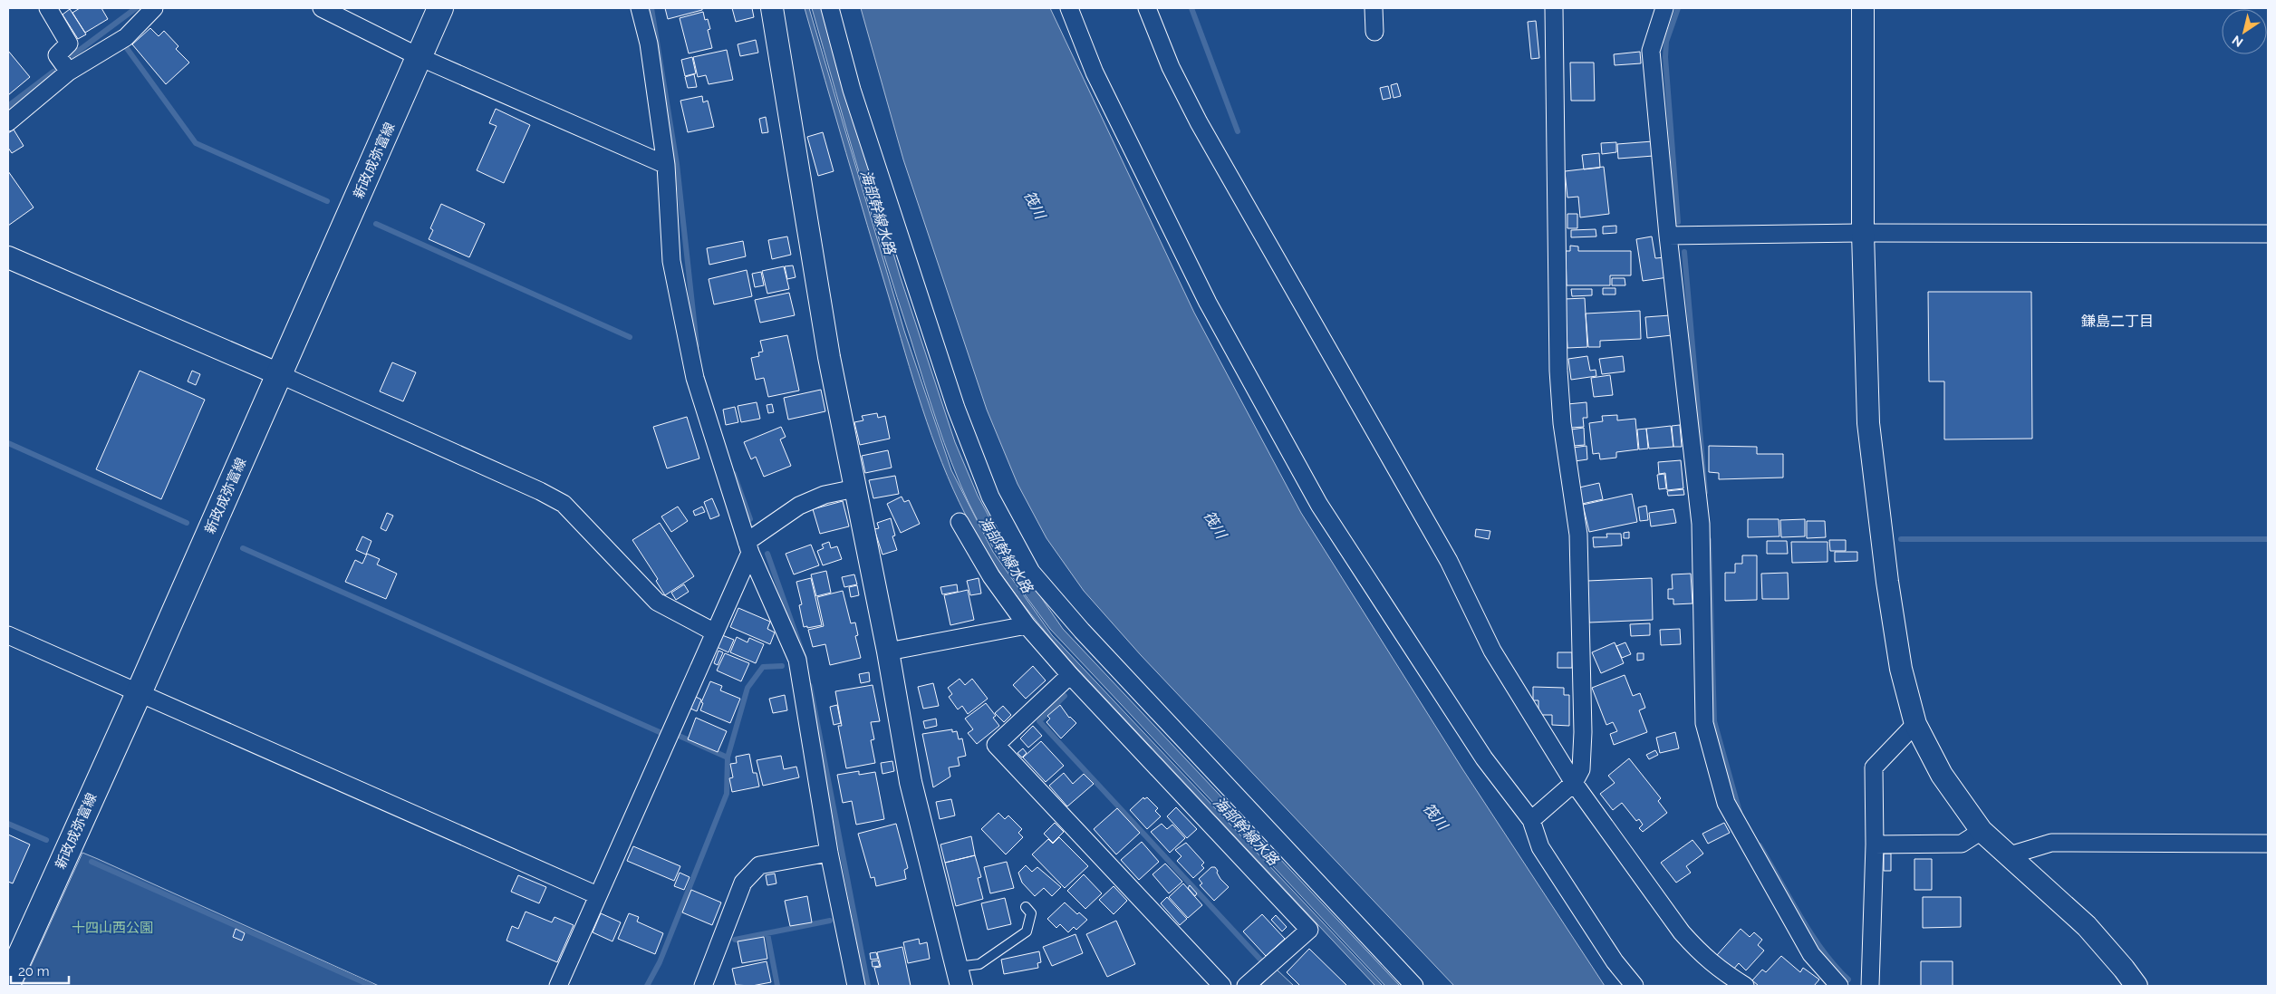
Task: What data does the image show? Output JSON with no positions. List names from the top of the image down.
{
  "streets": {
    "main road": ["新政成弥富線"]
  },
  "districts": ["鎌島二丁目"],
  "water": ["筏川", "海部幹線水路"],
  "parks": ["十四山西公園"],
  "scale_bar": "20 m",
  "north": "bottom left"
}
